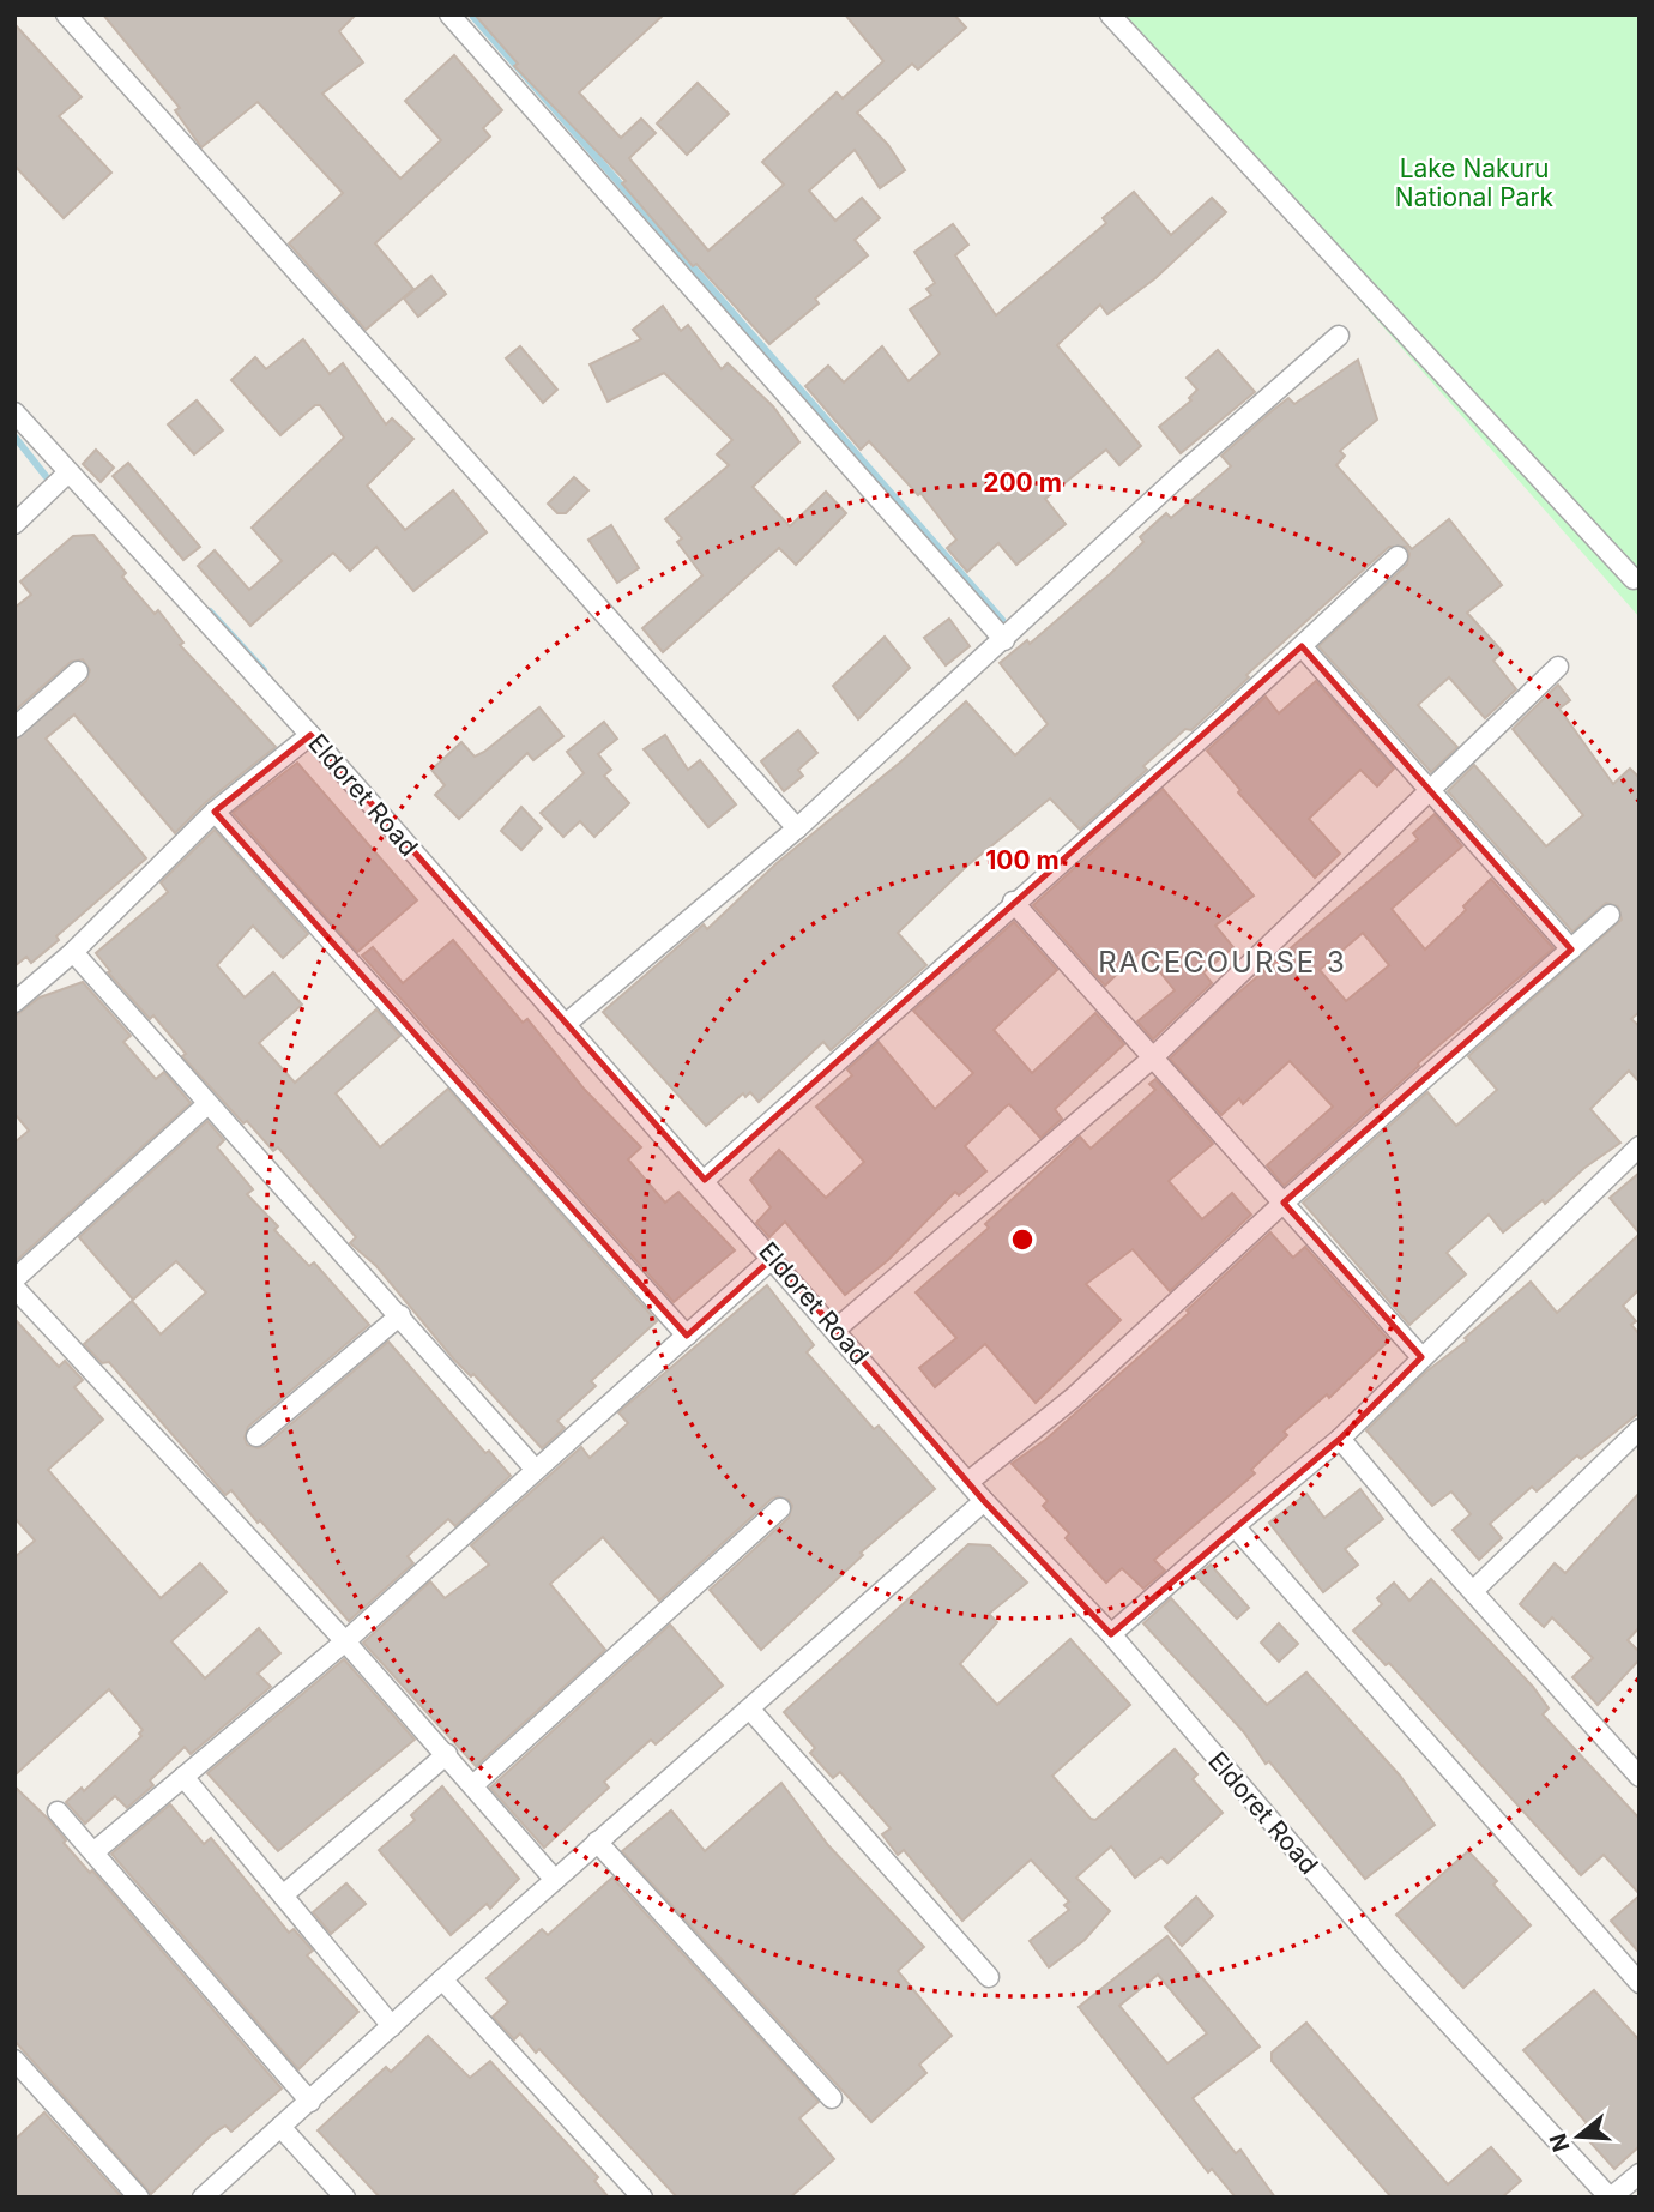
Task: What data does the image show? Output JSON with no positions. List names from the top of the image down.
{
  "streets": {
    "street": ["Eldoret Road"]
  },
  "districts": ["RACECOURSE 3"],
  "parks": ["Lake Nakuru National Park"],
  "north": "left",
  "rings": ["200 m", "100 m"]
}
